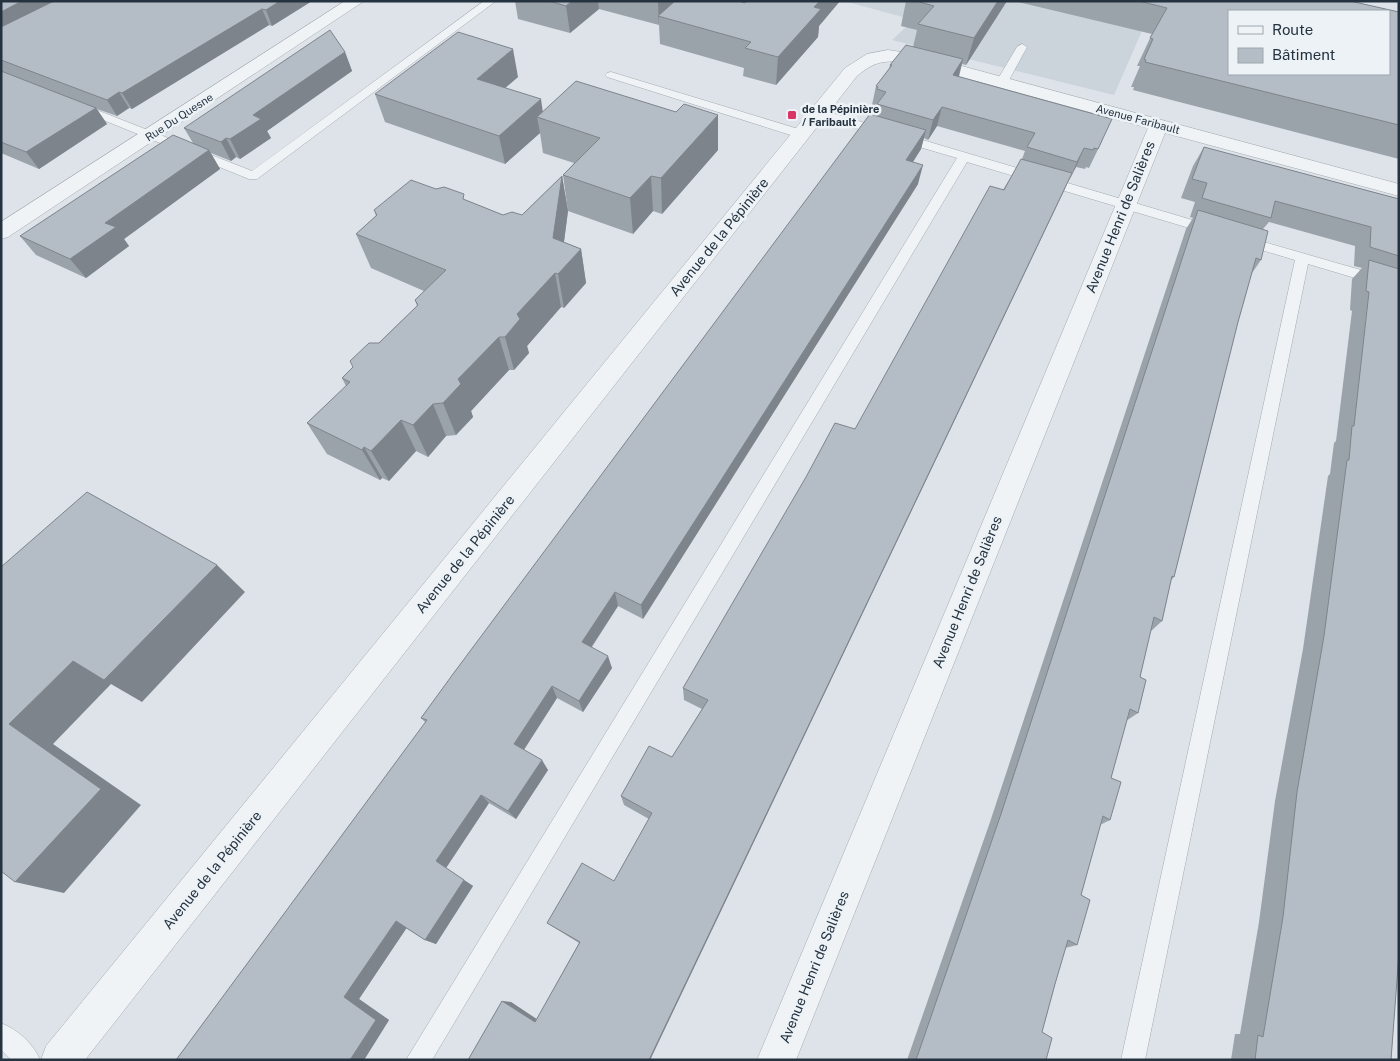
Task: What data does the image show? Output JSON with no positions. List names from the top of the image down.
{
  "streets": {
    "street": [
      "Rue Du Quesne",
      "Avenue Faribault",
      "Avenue Henri de Salières",
      "Avenue de la Pépinière"
    ]
  },
  "crossings": [
    ["Avenue Faribault", "Avenue Henri de Salières"],
    ["Avenue Faribault", "Avenue de la Pépinière"]
  ],
  "places": {
    "transit": ["de la Pépinière / Faribault"]
  },
  "legend": ["Route", "Bâtiment"]
}
